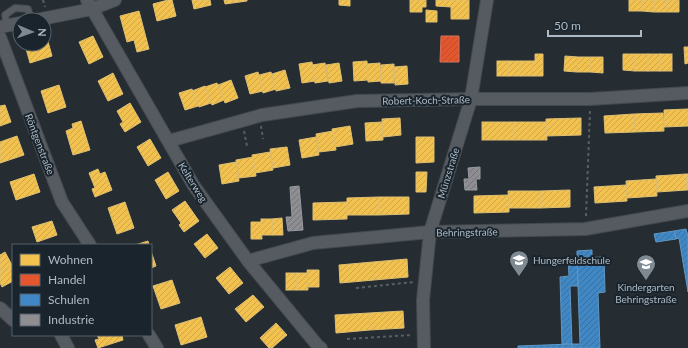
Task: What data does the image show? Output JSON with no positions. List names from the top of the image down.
{
  "streets": {
    "street": [
      "Robert-Koch-Straße",
      "Röntgenstraße",
      "Münzstraße",
      "Kelterweg",
      "Behringstraße"
    ]
  },
  "crossings": [
    ["Robert-Koch-Straße", "Münzstraße"],
    ["Robert-Koch-Straße", "Kelterweg"],
    ["Münzstraße", "Behringstraße"],
    ["Kelterweg", "Behringstraße"]
  ],
  "places": {
    "school or university": ["Hungerfeldschule", "Kindergarten Behringstraße"]
  },
  "legend": [
    "Wohnen",
    "Handel",
    "Schulen",
    "Industrie"
  ],
  "scale_bar": "50 m",
  "north": "right"
}
